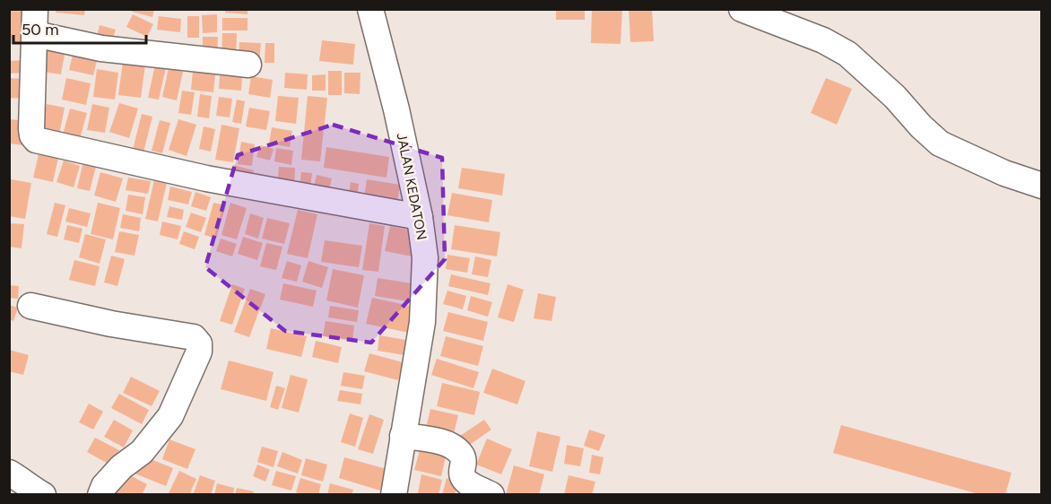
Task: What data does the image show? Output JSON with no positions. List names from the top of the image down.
{
  "streets": {
    "street": ["JALAN KEDATON"]
  },
  "scale_bar": "50 m"
}
